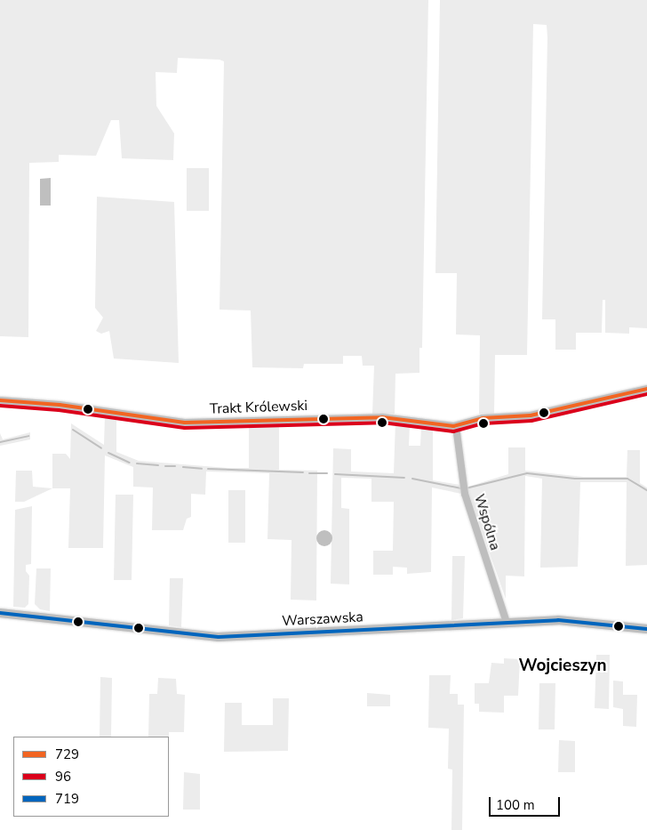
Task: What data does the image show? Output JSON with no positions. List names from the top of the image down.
{
  "streets": {
    "main road": ["Warszawska"],
    "street": ["Trakt Królewski", "Wspólna"]
  },
  "crossings": [
    ["Trakt Królewski", "Wspólna"],
    ["Wspólna", "Warszawska"]
  ],
  "districts": ["Wojcieszyn"],
  "lines": ["transit line 729", "transit line 96", "transit line 719"],
  "legend": ["729", "96", "719"],
  "scale_bar": "100 m"
}
